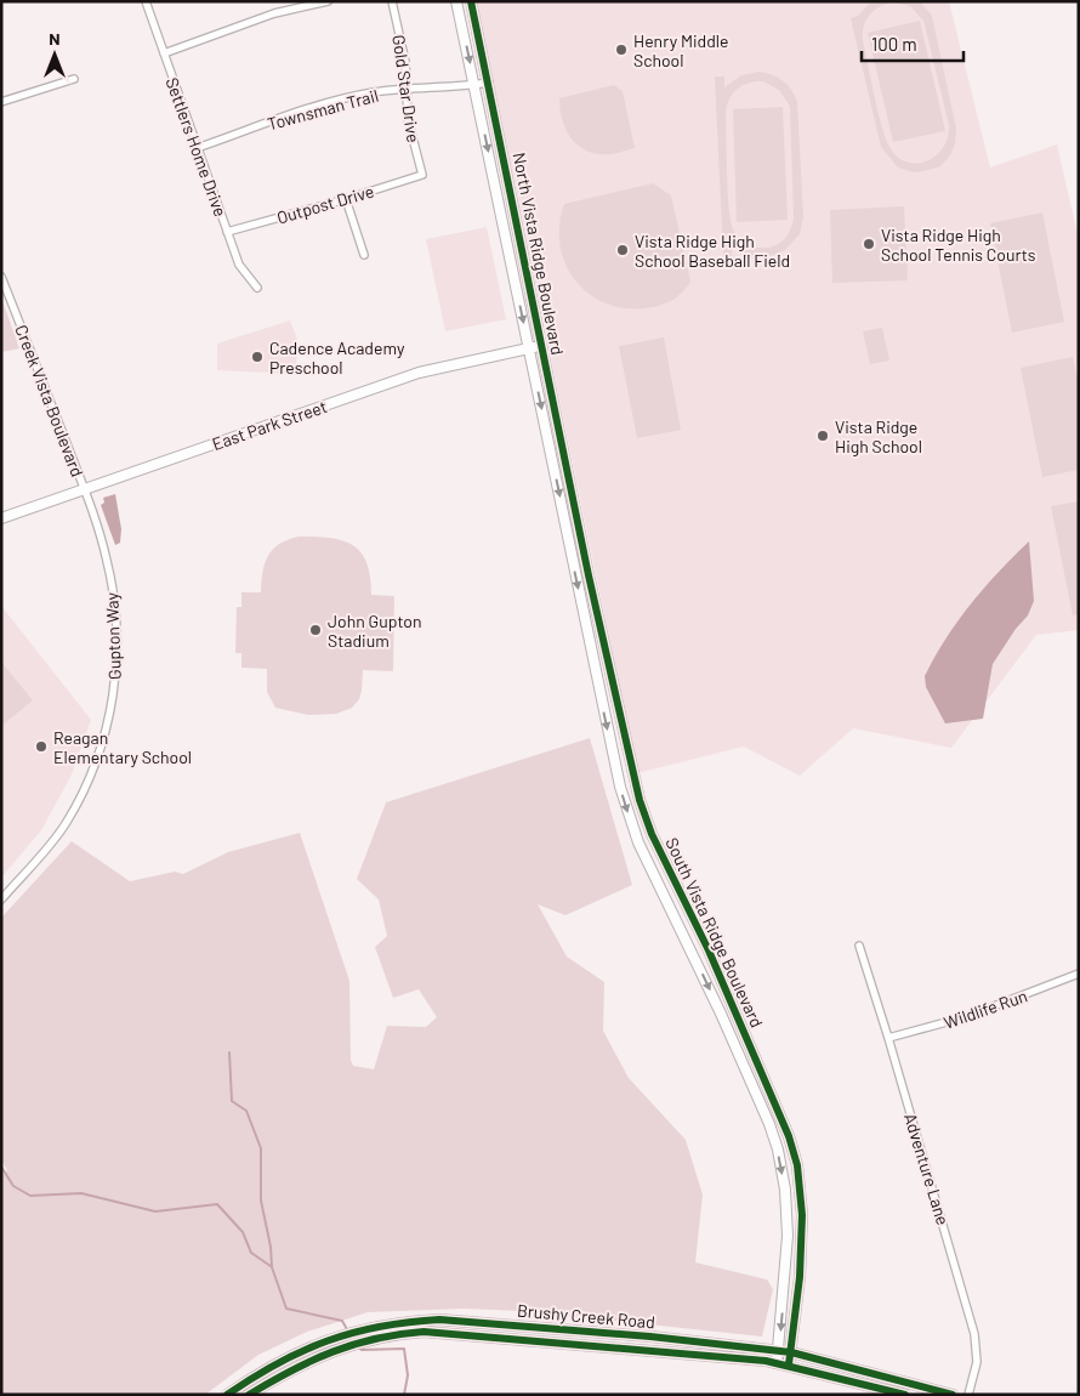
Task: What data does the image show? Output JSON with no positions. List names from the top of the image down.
{
  "streets": {
    "street": [
      "Gold Star Drive",
      "Townsman Trail",
      "Settlers Home Drive",
      "Outpost Drive",
      "North Vista Ridge Boulevard",
      "Creek Vista Boulevard",
      "East Park Street",
      "Gupton Way",
      "South Vista Ridge Boulevard",
      "Wildlife Run",
      "Adventure Lane",
      "Brushy Creek Road"
    ]
  },
  "crossings": [
    ["Gold Star Drive", "Townsman Trail"],
    ["Gold Star Drive", "Outpost Drive"],
    ["Townsman Trail", "Settlers Home Drive"],
    ["Townsman Trail", "North Vista Ridge Boulevard"],
    ["Settlers Home Drive", "Outpost Drive"],
    ["North Vista Ridge Boulevard", "East Park Street"],
    ["North Vista Ridge Boulevard", "South Vista Ridge Boulevard"],
    ["Creek Vista Boulevard", "East Park Street"],
    ["Creek Vista Boulevard", "Gupton Way"],
    ["East Park Street", "Gupton Way"],
    ["South Vista Ridge Boulevard", "Brushy Creek Road"],
    ["Wildlife Run", "Adventure Lane"]
  ],
  "places": [
    "Henry Middle School",
    "Vista Ridge High School Tennis Courts",
    "Vista Ridge High School Baseball Field",
    "Cadence Academy Preschool",
    "Vista Ridge High School",
    "John Gupton Stadium",
    "Reagan Elementary School"
  ],
  "scale_bar": "100 m",
  "north": "top"
}
